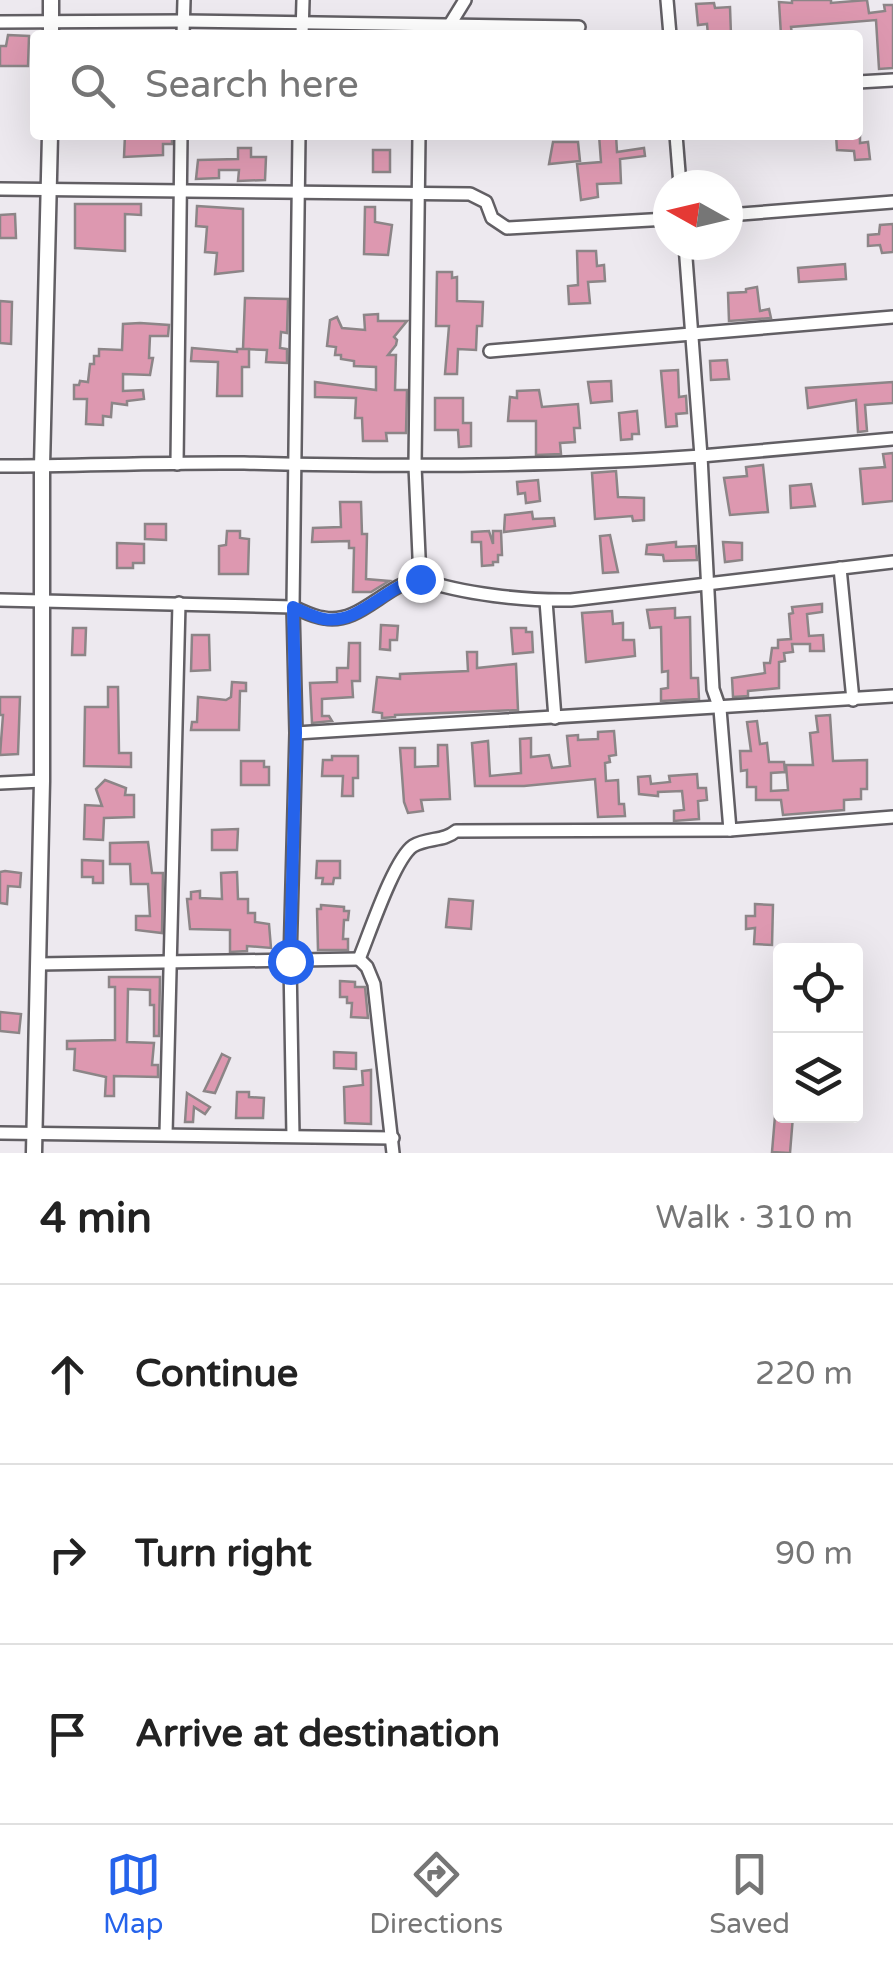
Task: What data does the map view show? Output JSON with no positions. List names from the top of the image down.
{
  "north": "left",
  "page": {
    "search": "Search here",
    "heading": ["4 min", "Walk · 310 m"],
    "list": [
      ["Continue", "220 m"],
      ["Turn right", "90 m"],
      "Arrive at destination"
    ],
    "nav": ["Map", "Directions", "Saved"]
  }
}
